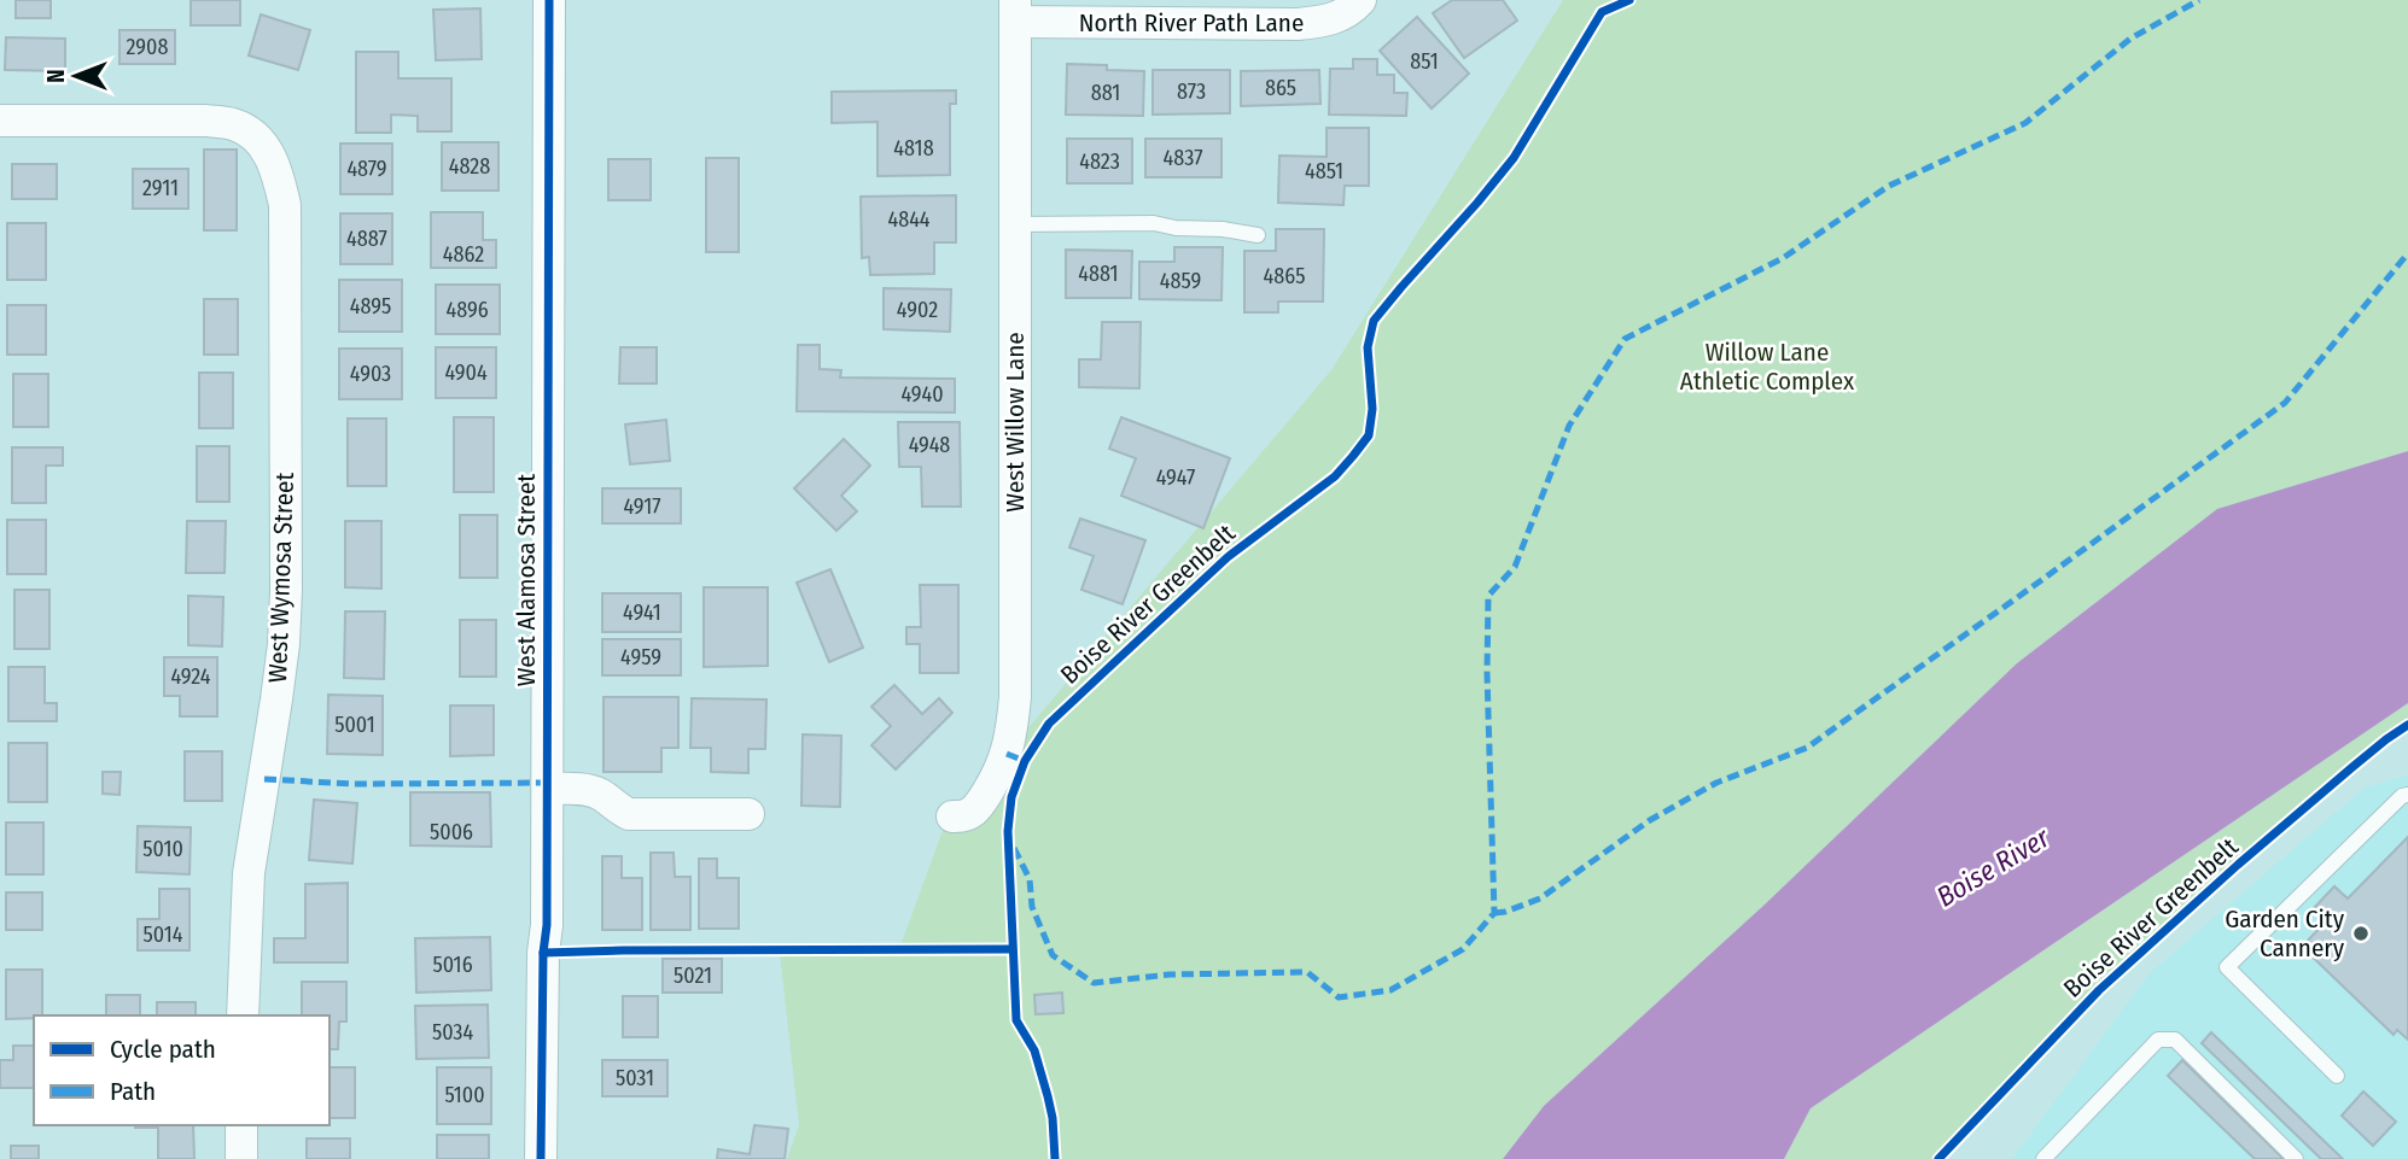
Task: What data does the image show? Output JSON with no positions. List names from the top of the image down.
{
  "streets": {
    "street": [
      "North River Path Lane",
      "West Willow Lane",
      "West Wymosa Street",
      "West Alamosa Street"
    ],
    "cycle path": ["Boise River Greenbelt"]
  },
  "crossings": [
    ["North River Path Lane", "West Willow Lane"]
  ],
  "water": ["Boise River"],
  "parks": ["Willow Lane Athletic Complex"],
  "places": ["Garden City Cannery"],
  "house_numbers": [
    "2908",
    "851",
    "865",
    "873",
    "881",
    "4818",
    "4837",
    "4823",
    "4828",
    "4879",
    "4851",
    "2911",
    "4844",
    "4887",
    "4862",
    "4881",
    "4865",
    "4859",
    "4895",
    "4896",
    "4902",
    "4904",
    "4903",
    "4940",
    "4948",
    "4947",
    "4917",
    "4941",
    "4959",
    "4924",
    "5001",
    "5006",
    "5010",
    "5014",
    "5016",
    "5021",
    "5034",
    "5031",
    "5100"
  ],
  "legend": ["Cycle path", "Path"],
  "north": "left"
}
